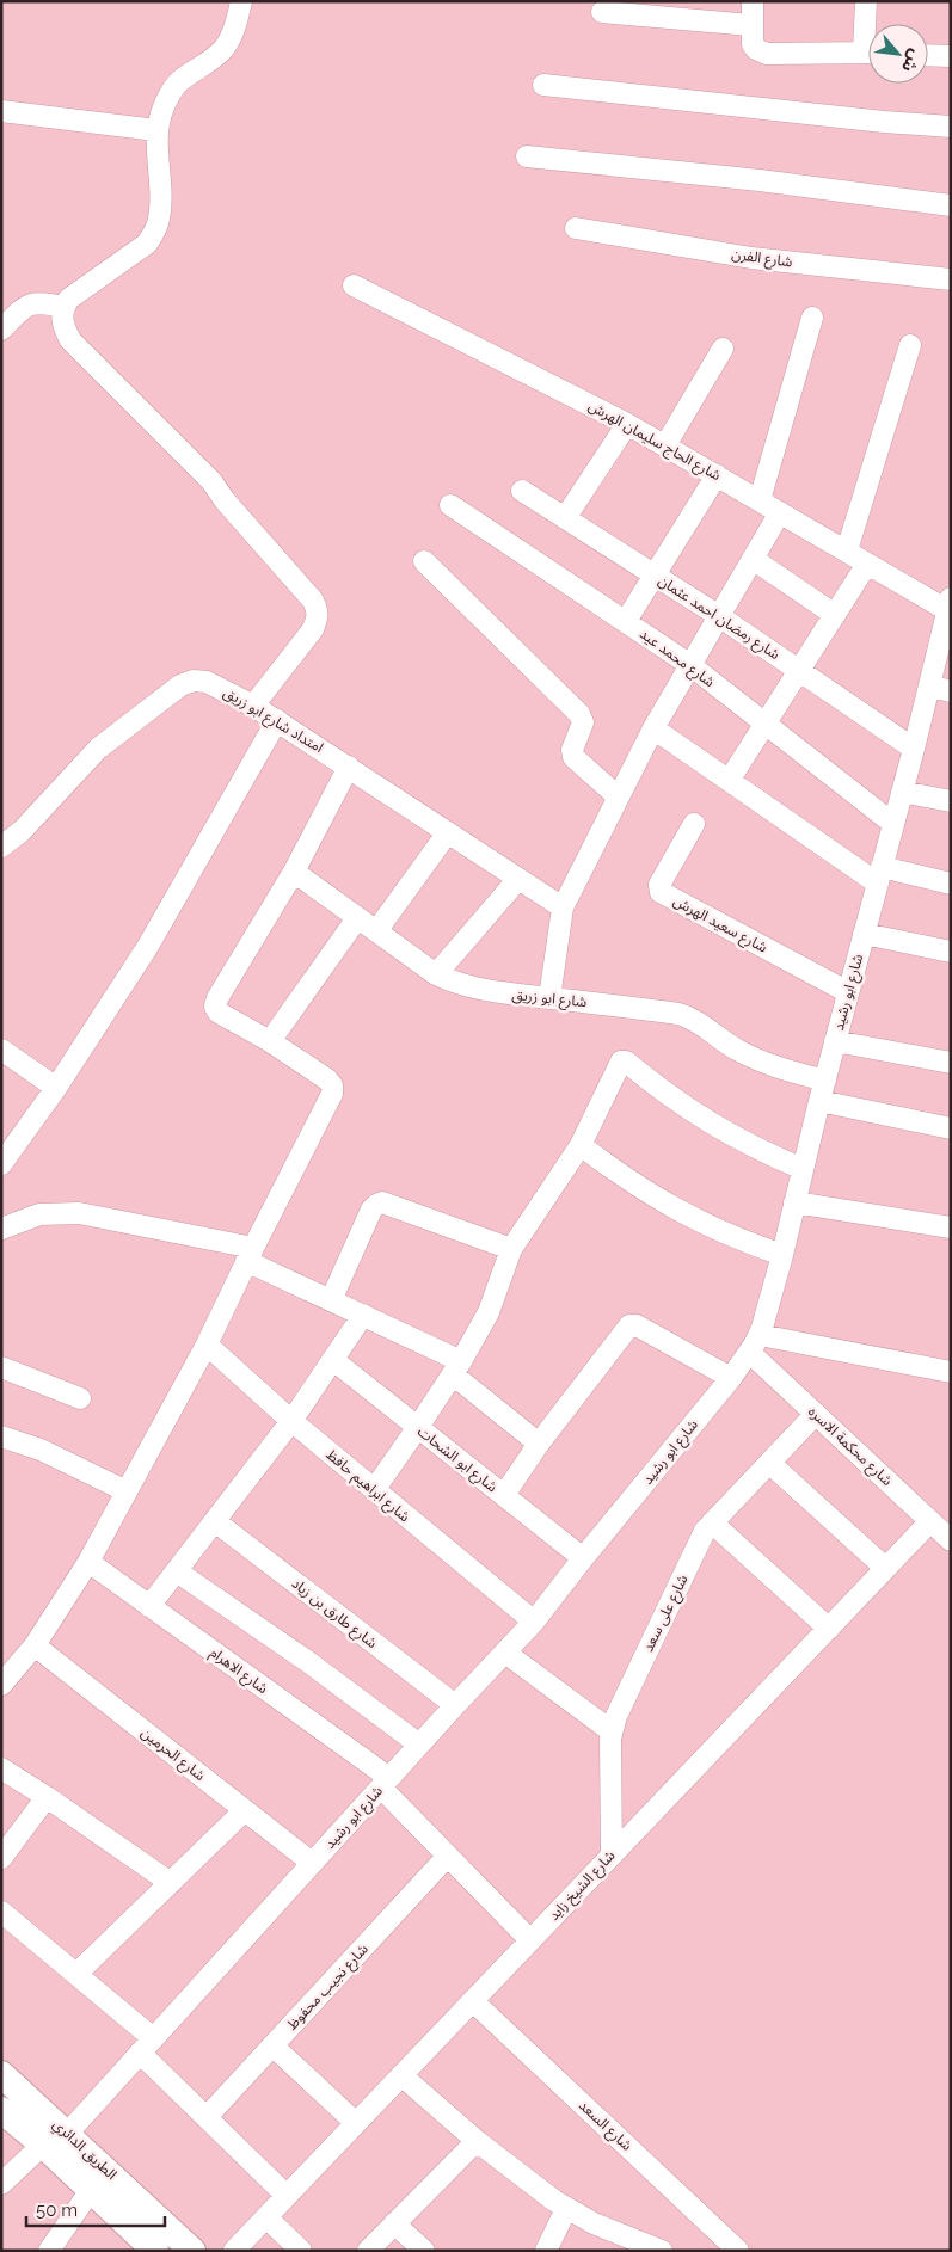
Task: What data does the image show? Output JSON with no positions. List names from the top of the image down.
{
  "streets": {
    "street": [
      "شارع الفرن",
      "شارع الحاج سليمان الهرش",
      "شارع رمضان احمد عثمان",
      "شارع محمد عيد",
      "امتداد شارع ابو زريق",
      "شارع سعيد الهرش",
      "شارع ابو رشيد",
      "شارع ابو زريق",
      "شارع محكمة الاسره",
      "شارع ابو الشحات",
      "شارع ابراهيم حافظ",
      "شارع طارق بن زياد",
      "شارع على سعد",
      "شارع الاهرام",
      "شارع الحرمين",
      "شارع الشيخ زايد",
      "شارع نجيب محفوظ",
      "شارع السعد",
      "الطريق الدائري"
    ]
  },
  "crossings": [
    ["شارع الحاج سليمان الهرش", "شارع ابو رشيد"],
    ["شارع رمضان احمد عثمان", "شارع ابو رشيد"],
    ["شارع محمد عيد", "شارع ابو رشيد"],
    ["شارع سعيد الهرش", "شارع ابو رشيد"],
    ["شارع ابو رشيد", "شارع ابو زريق"],
    ["شارع ابو رشيد", "شارع محكمة الاسره"],
    ["شارع ابو رشيد", "شارع ابو الشحات"],
    ["شارع ابو رشيد", "شارع ابراهيم حافظ"],
    ["شارع ابو رشيد", "شارع طارق بن زياد"],
    ["شارع ابو رشيد", "شارع الاهرام"],
    ["شارع ابو رشيد", "شارع الحرمين"],
    ["شارع ابو رشيد", "الطريق الدائري"],
    ["شارع محكمة الاسره", "شارع على سعد"],
    ["شارع محكمة الاسره", "شارع الشيخ زايد"],
    ["شارع على سعد", "شارع الشيخ زايد"],
    ["شارع الاهرام", "شارع الشيخ زايد"],
    ["شارع الاهرام", "شارع نجيب محفوظ"],
    ["شارع الشيخ زايد", "شارع السعد"]
  ],
  "scale_bar": "50 m",
  "north": "bottom right"
}
